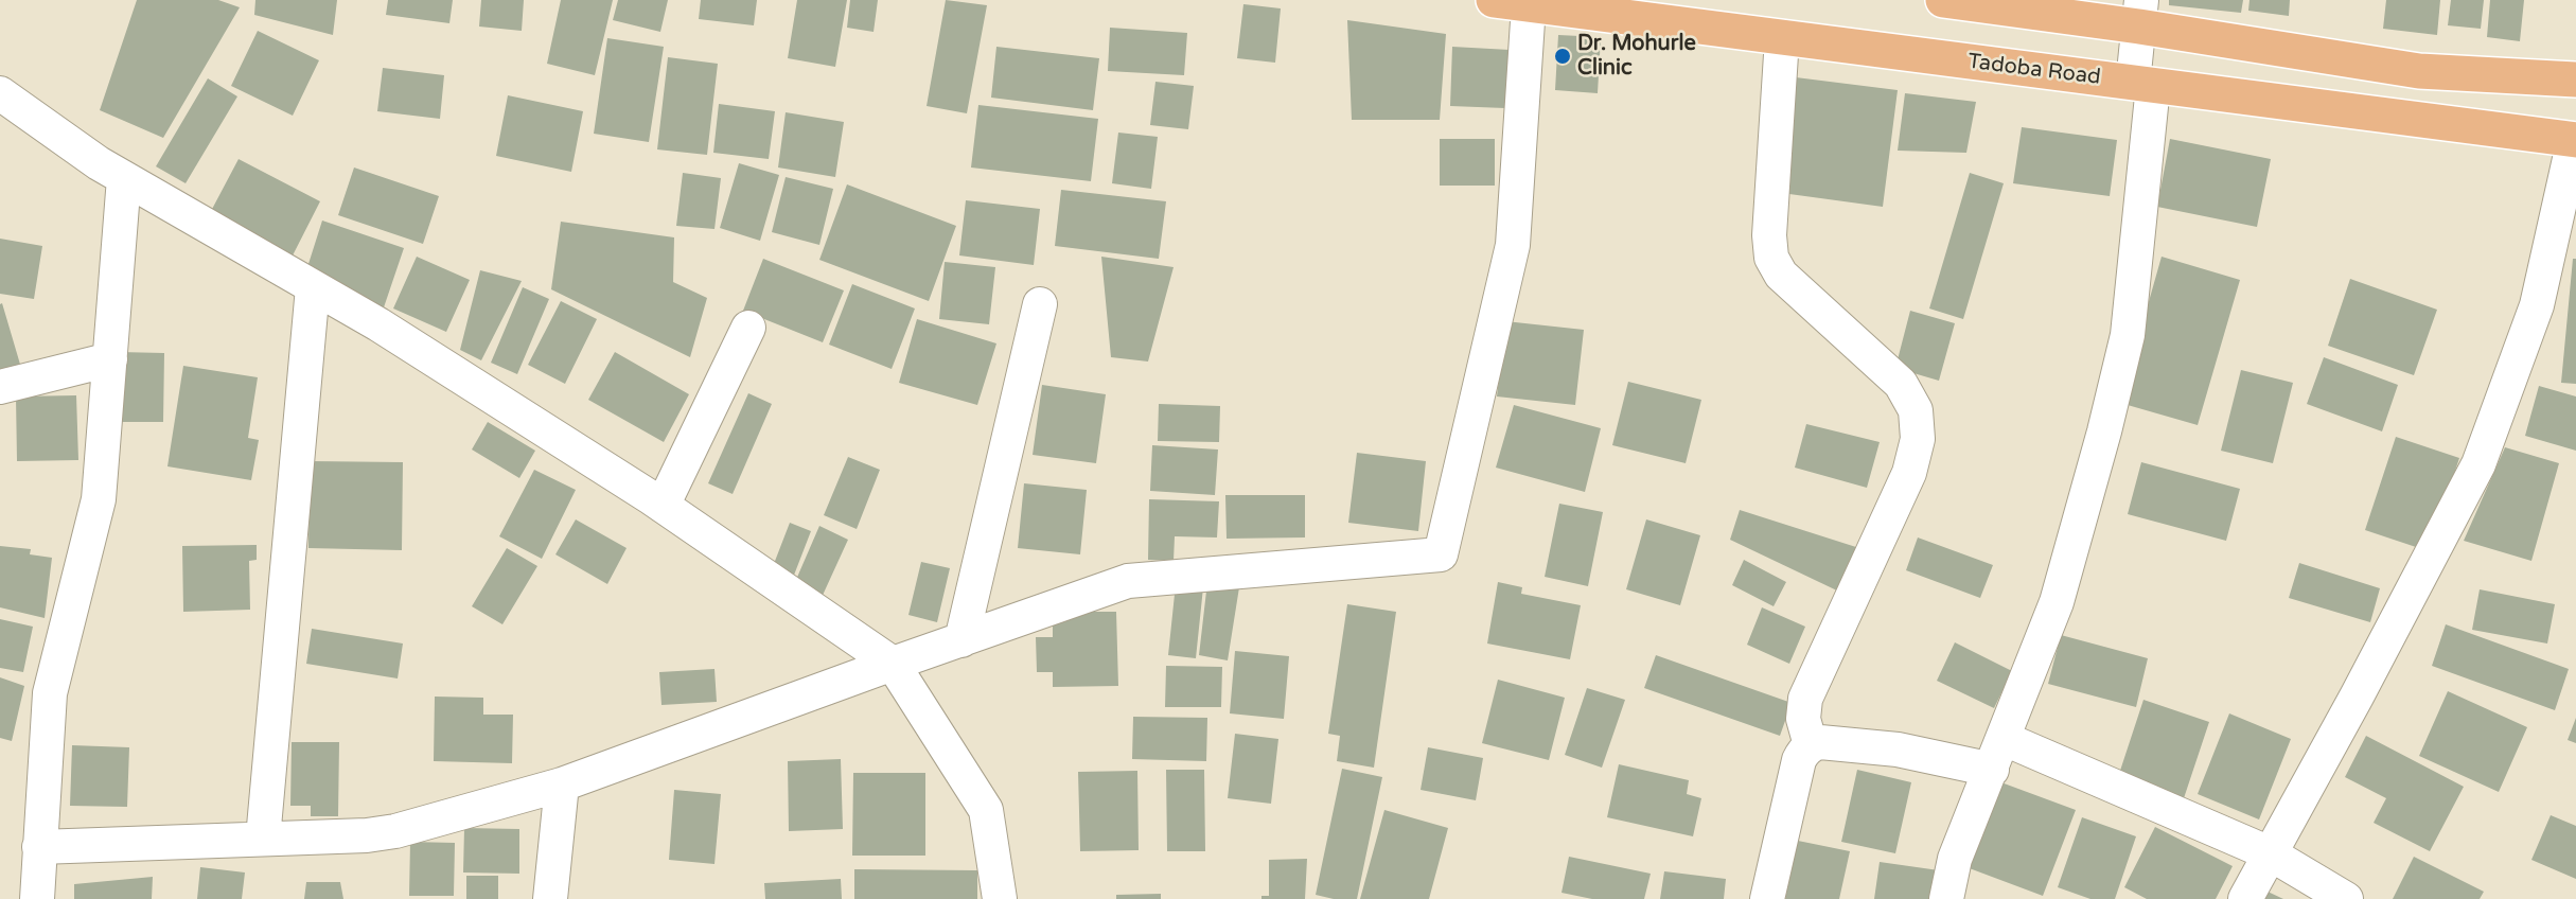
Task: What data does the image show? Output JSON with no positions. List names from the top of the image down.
{
  "streets": {
    "main road": ["Tadoba Road"]
  },
  "places": ["Dr. Mohurle Clinic"]
}
